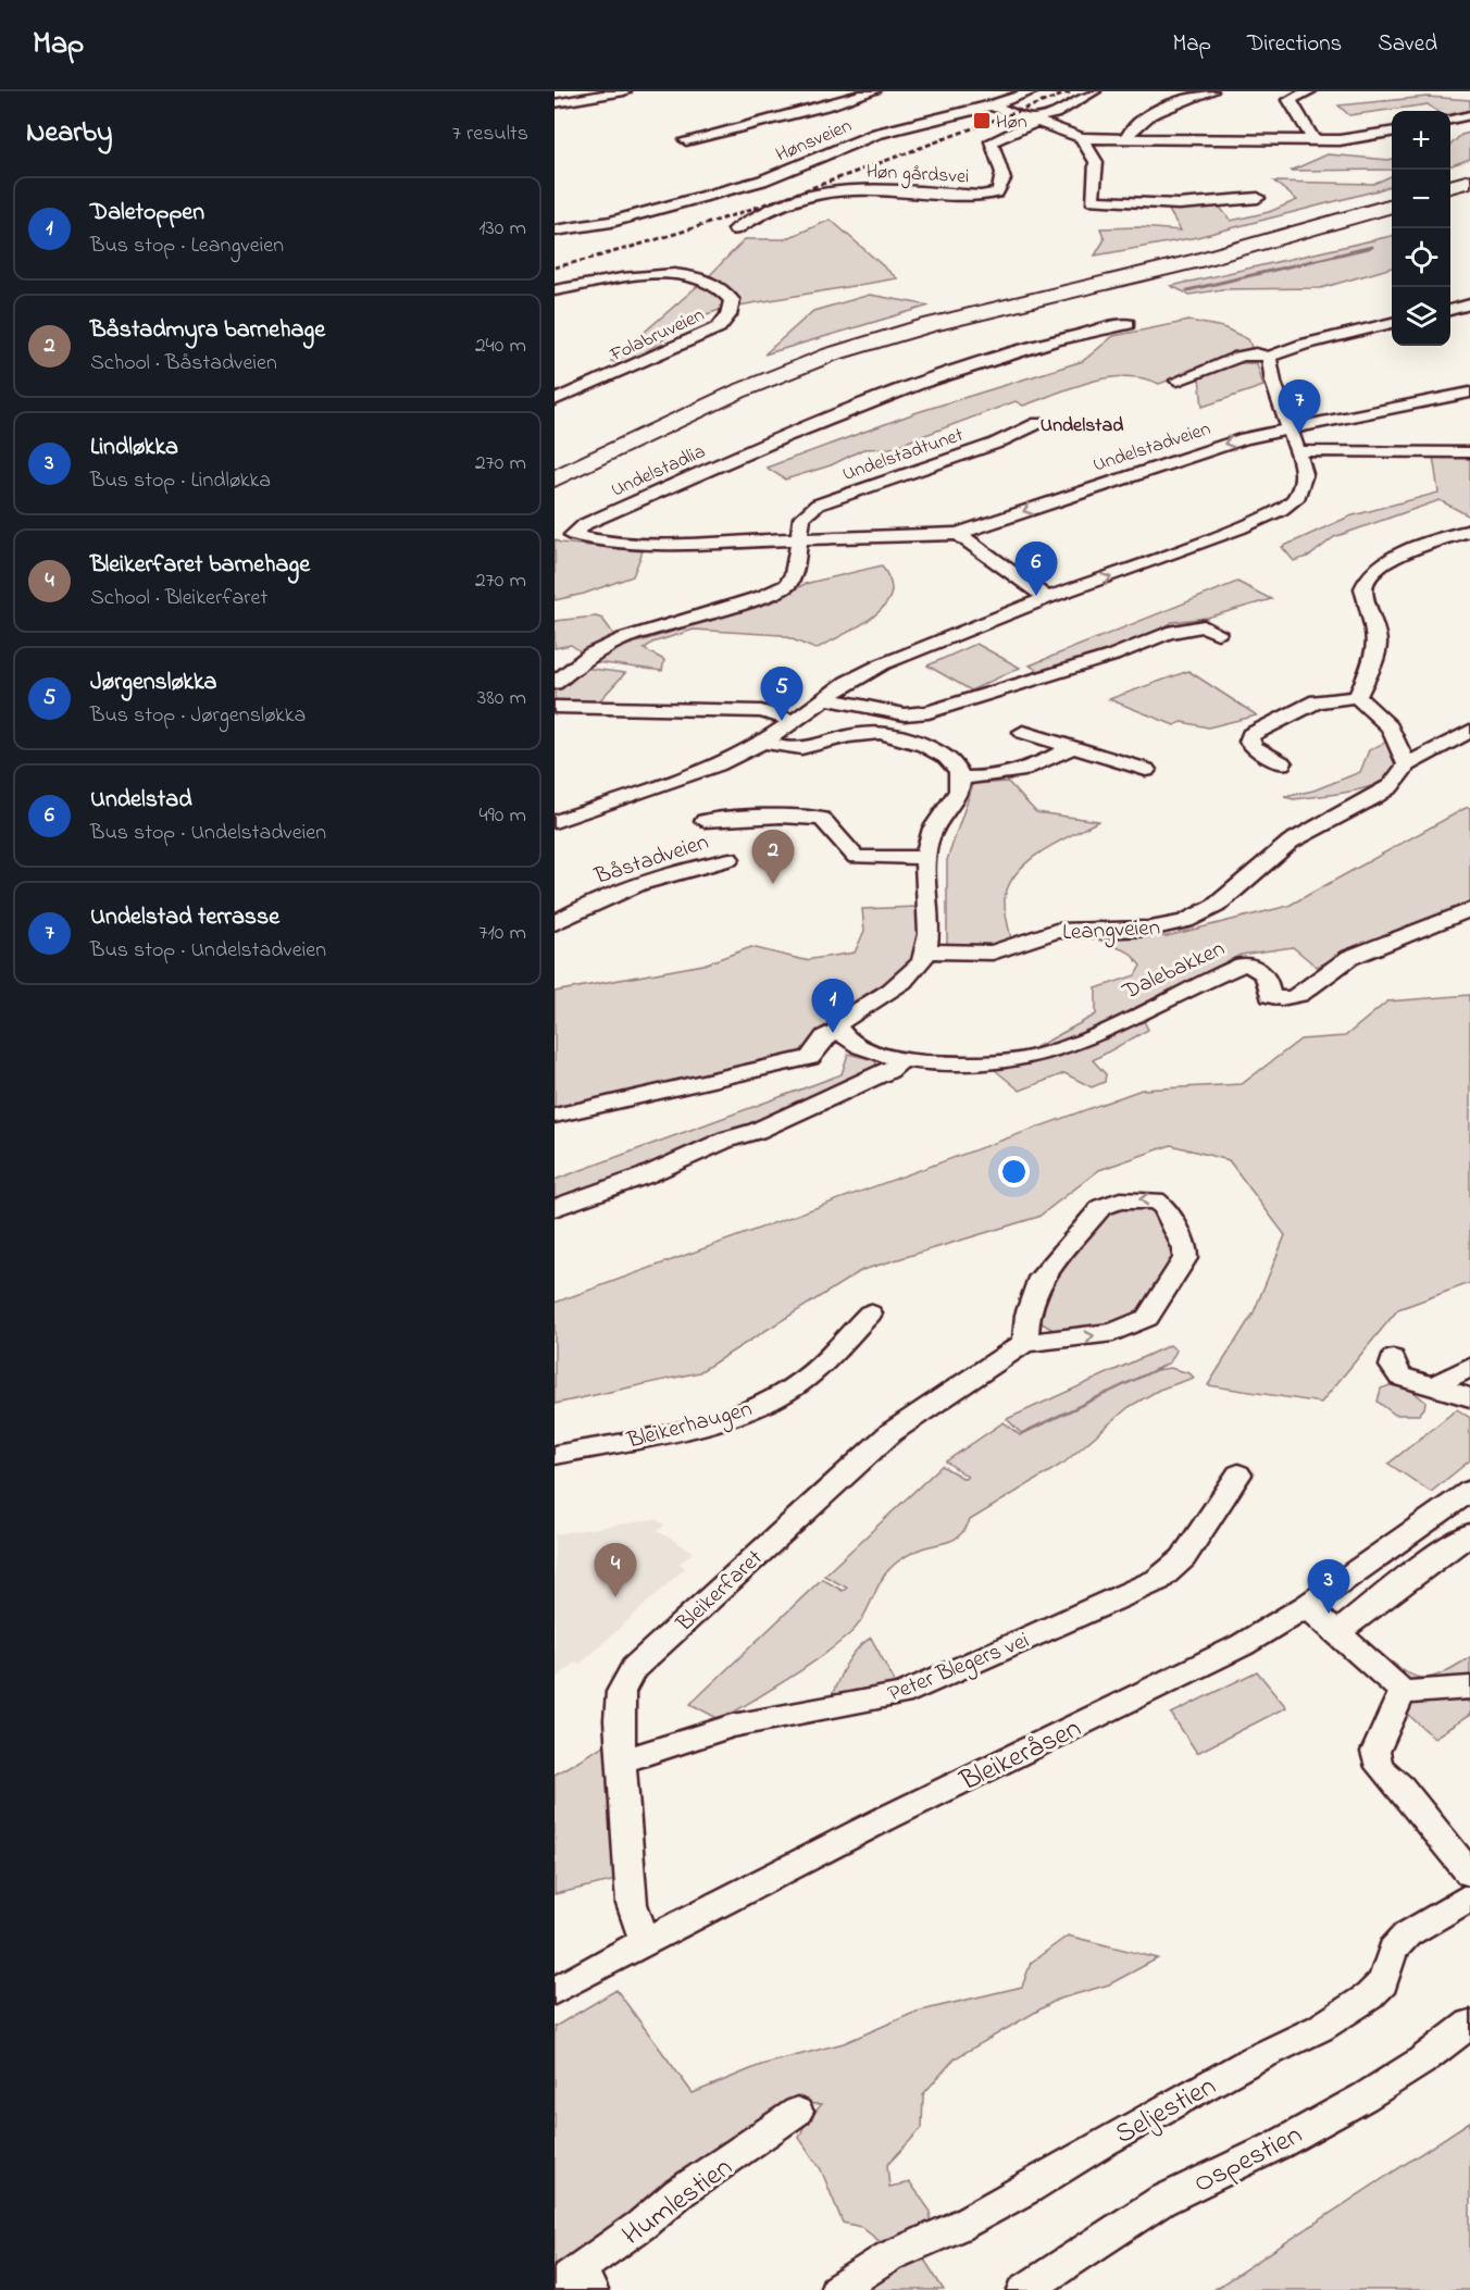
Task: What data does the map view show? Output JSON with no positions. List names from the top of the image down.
{
  "streets": {
    "street": [
      "Hønsveien",
      "Høn gårdsvei",
      "Folabruveien",
      "Undelstadveien",
      "Undelstadtunet",
      "Undelstadlia",
      "Båstadveien",
      "Leangveien",
      "Dalebakken",
      "Bleikerhaugen",
      "Bleikerfaret",
      "Peter Blegers vei",
      "Bleikeråsen",
      "Seljestien",
      "Ospestien",
      "Humlestien"
    ]
  },
  "crossings": [
    ["Undelstadveien", "Undelstadlia"],
    ["Undelstadtunet", "Undelstadlia"],
    ["Bleikerfaret", "Peter Blegers vei"],
    ["Bleikerfaret", "Bleikeråsen"]
  ],
  "districts": ["Undelstad"],
  "places": {
    "transit": ["Høn"]
  },
  "page": {
    "header": "Map",
    "nav": ["Map", "Directions", "Saved"],
    "heading": ["Nearby", "7 results"],
    "map_buttons": ["+", "−"],
    "list": [
      {
        "mark": "1",
        "name": "Daletoppen",
        "note": "Bus stop · Leangveien",
        "value": "130 m"
      },
      {
        "mark": "2",
        "name": "Båstadmyra barnehage",
        "note": "School · Båstadveien",
        "value": "240 m"
      },
      {
        "mark": "3",
        "name": "Lindløkka",
        "note": "Bus stop · Lindløkka",
        "value": "270 m"
      },
      {
        "mark": "4",
        "name": "Bleikerfaret barnehage",
        "note": "School · Bleikerfaret",
        "value": "270 m"
      },
      {
        "mark": "5",
        "name": "Jørgensløkka",
        "note": "Bus stop · Jørgensløkka",
        "value": "380 m"
      },
      {
        "mark": "6",
        "name": "Undelstad",
        "note": "Bus stop · Undelstadveien",
        "value": "490 m"
      },
      {
        "mark": "7",
        "name": "Undelstad terrasse",
        "note": "Bus stop · Undelstadveien",
        "value": "710 m"
      }
    ],
    "pins": [
      "7",
      "6",
      "5",
      "2",
      "1",
      "4",
      "3"
    ]
  }
}
